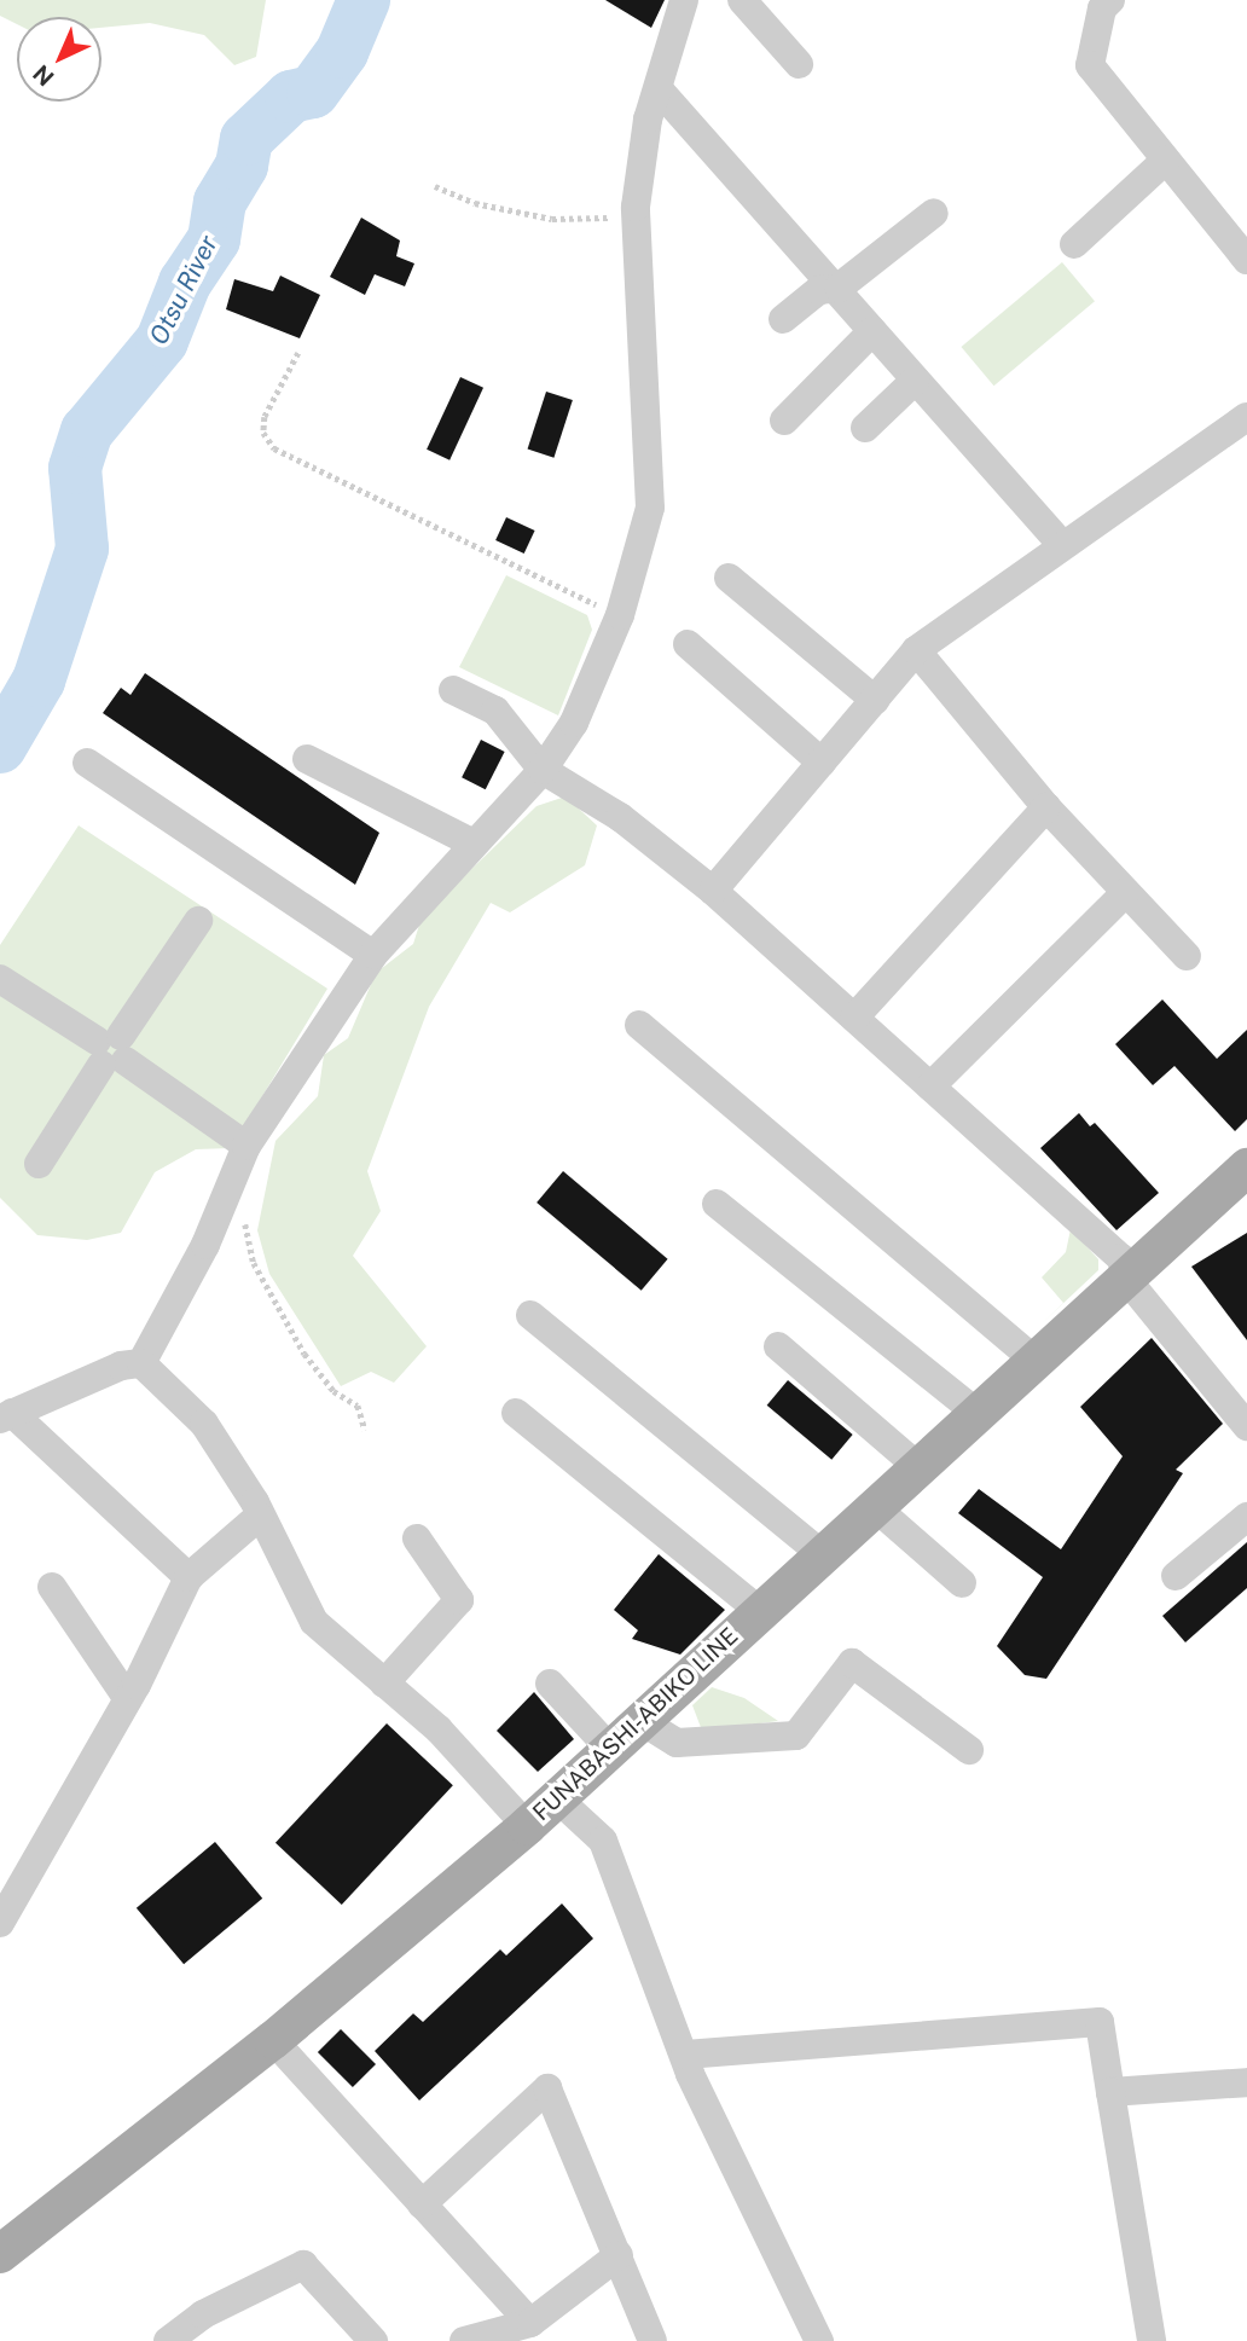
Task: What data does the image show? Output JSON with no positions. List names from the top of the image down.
{
  "streets": {
    "main road": ["FUNABASHI-ABIKO LINE"]
  },
  "water": ["Otsu River"],
  "north": "bottom left"
}
